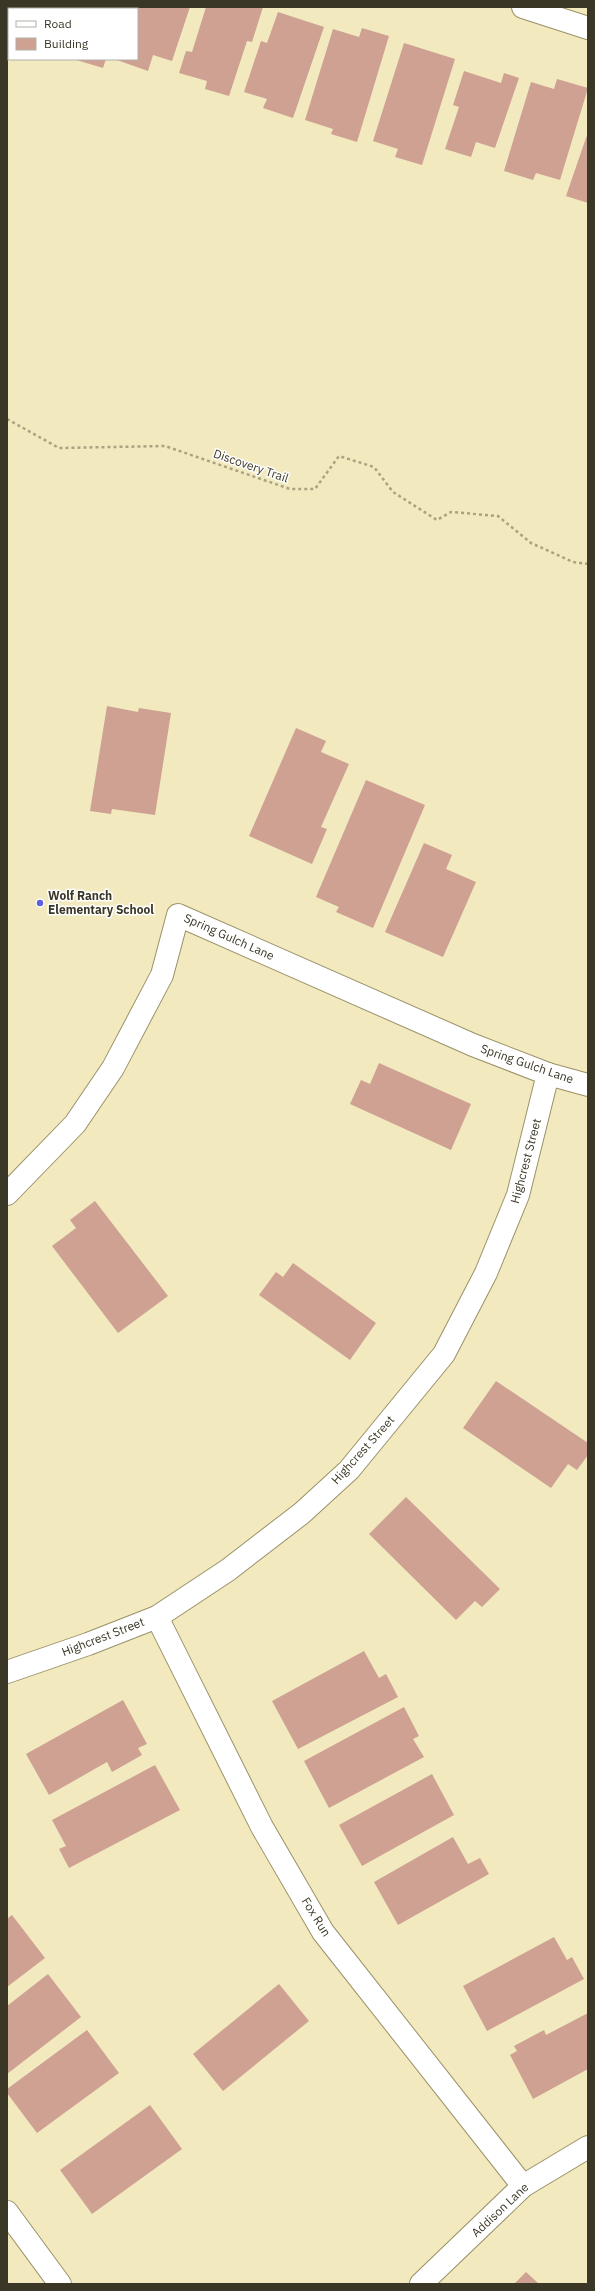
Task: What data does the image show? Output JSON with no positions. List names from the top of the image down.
{
  "streets": {
    "street": [
      "Spring Gulch Lane",
      "Highcrest Street",
      "Fox Run",
      "Addison Lane"
    ],
    "path": ["Discovery Trail"]
  },
  "crossings": [
    ["Spring Gulch Lane", "Highcrest Street"],
    ["Highcrest Street", "Fox Run"],
    ["Fox Run", "Addison Lane"]
  ],
  "places": ["Wolf Ranch Elementary School"],
  "legend": ["Road", "Building"]
}
